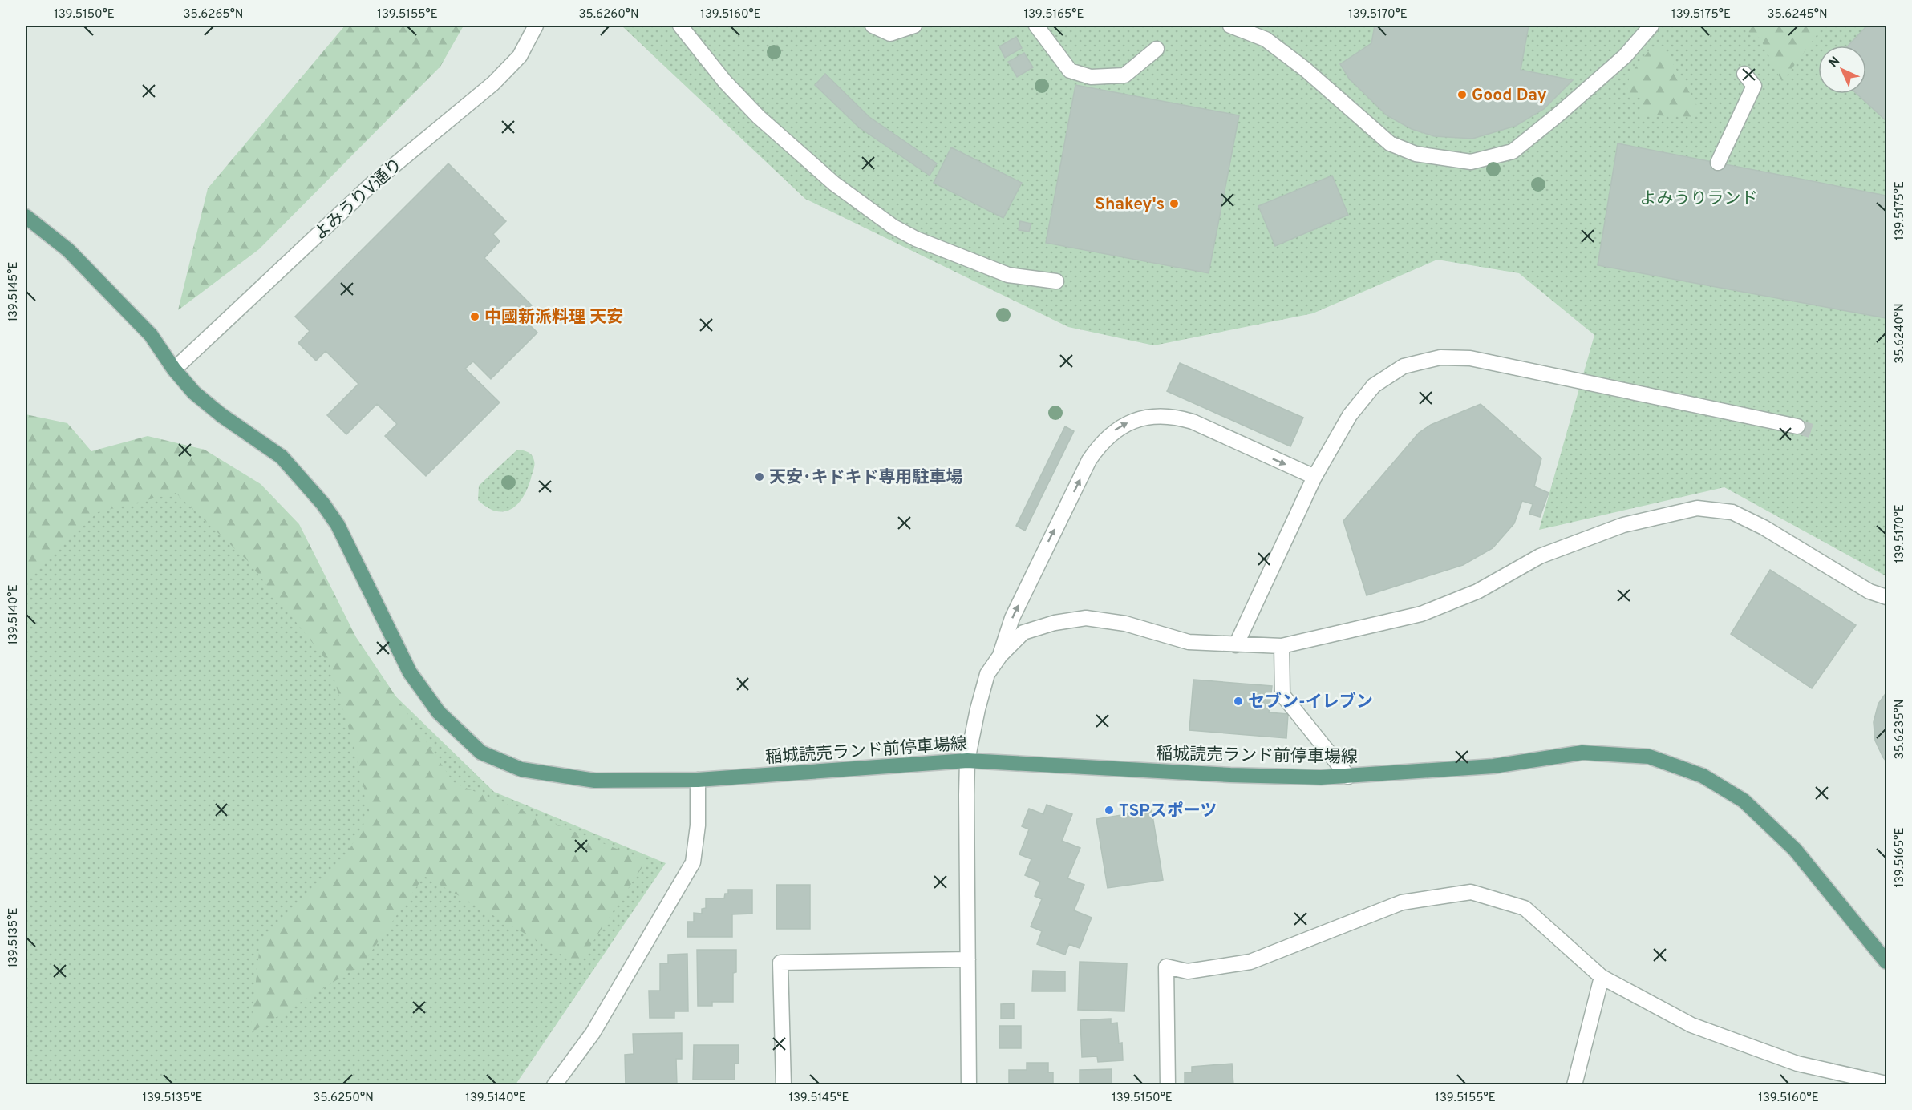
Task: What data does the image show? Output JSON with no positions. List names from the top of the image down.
{
  "streets": {
    "main road": ["稲城読売ランド前停車場線"],
    "street": ["よみうりV通り"]
  },
  "crossings": [
    ["よみうりV通り", "稲城読売ランド前停車場線"]
  ],
  "parks": ["よみうりランド"],
  "places": [
    "Good Day",
    "Shakey's",
    "中國新派料理 天安",
    "天安･キドキド専用駐車場",
    "セブン-イレブン",
    "TSPスポーツ"
  ],
  "north": "top left",
  "coordinates": [
    "139.5150°E",
    "35.6265°N",
    "139.5155°E",
    "35.6260°N",
    "139.5160°E",
    "139.5165°E",
    "139.5170°E",
    "139.5175°E",
    "35.6245°N",
    "139.5145°E",
    "35.6240°N",
    "139.5140°E",
    "35.6235°N",
    "139.5135°E",
    "35.6250°N"
  ]
}
